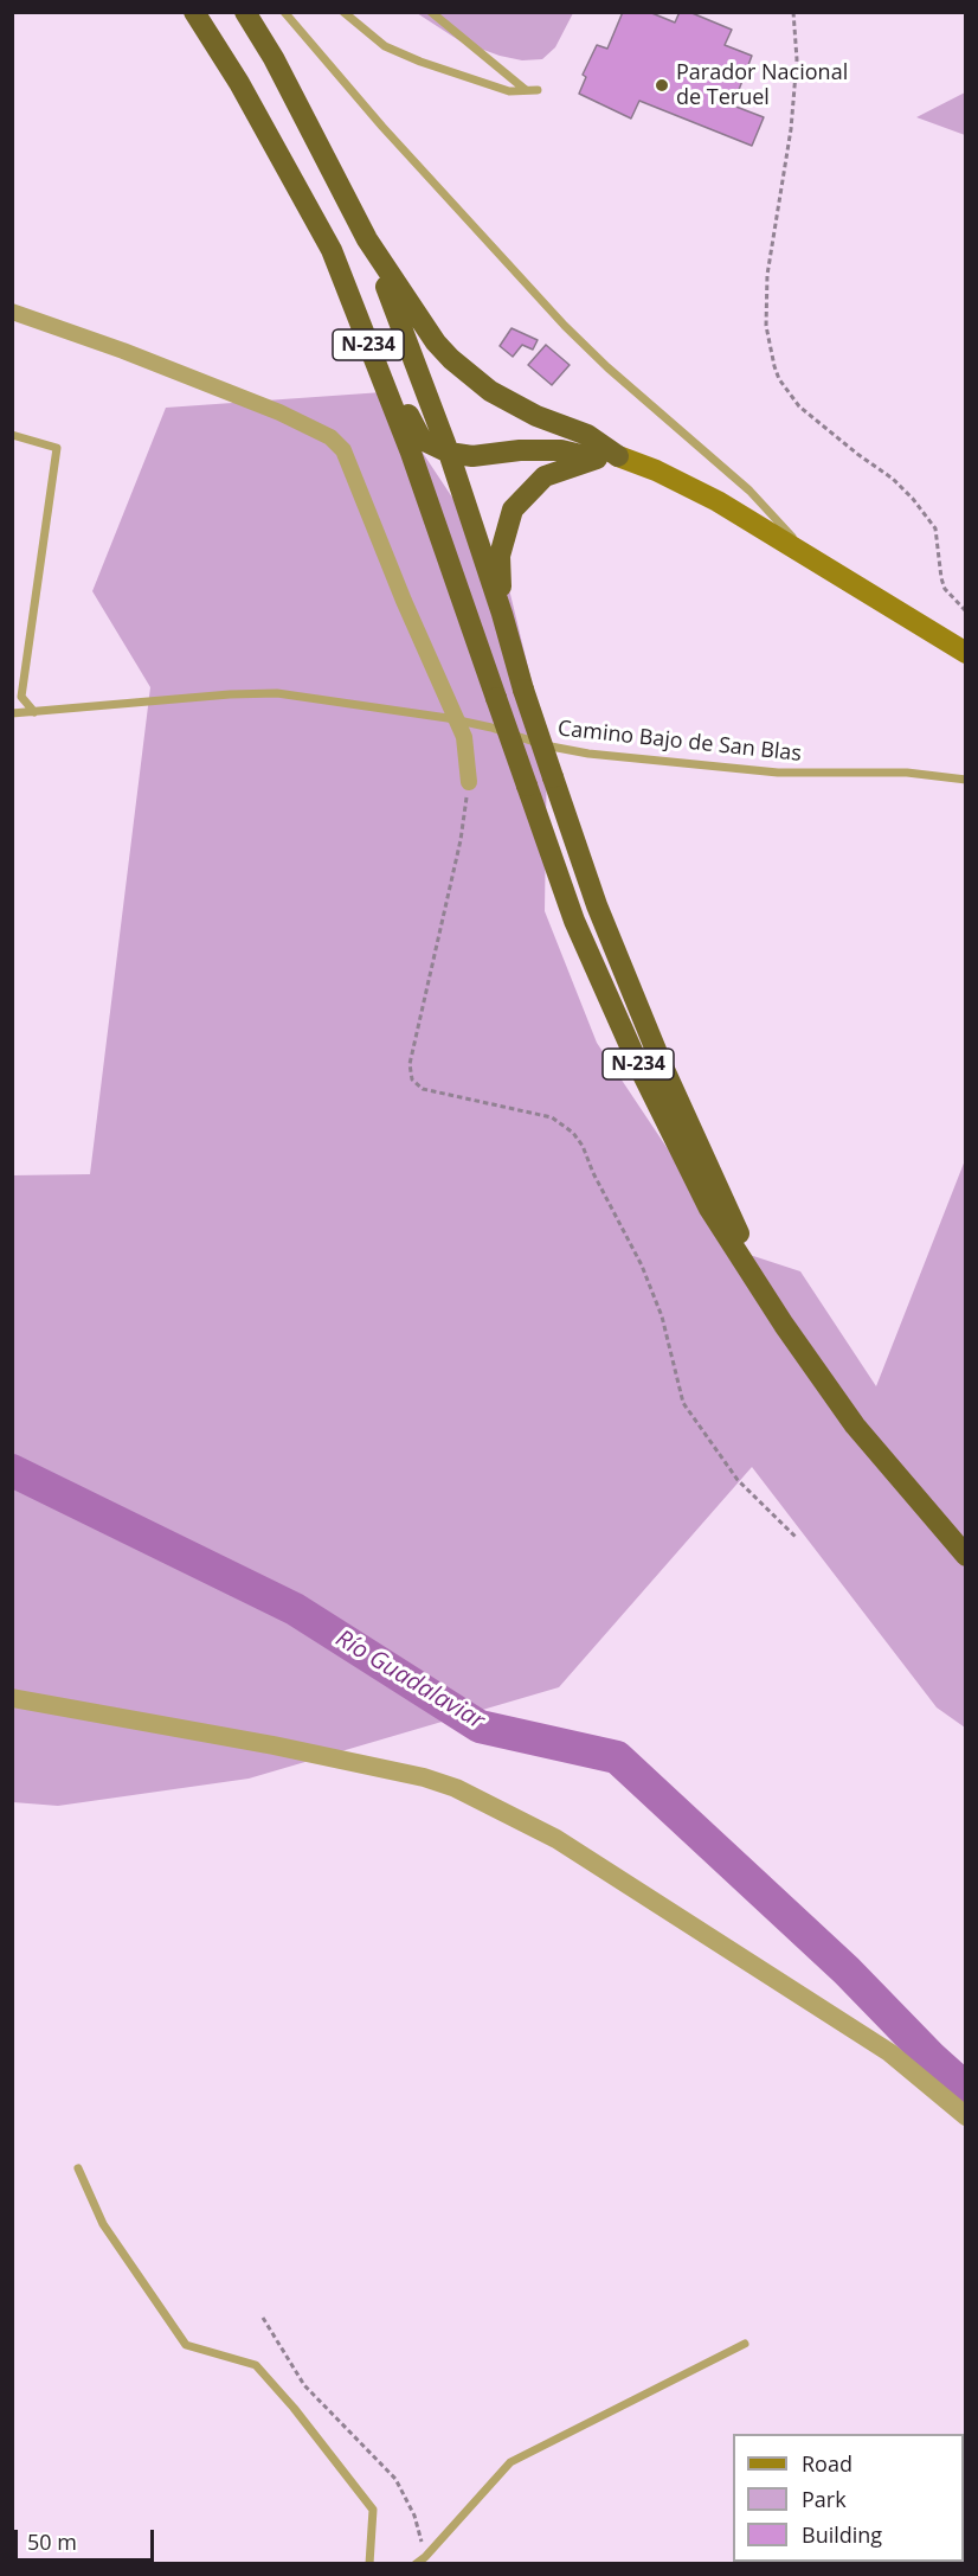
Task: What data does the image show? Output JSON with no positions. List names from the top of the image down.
{
  "streets": {
    "highway": ["N-234"],
    "lane": ["Camino Bajo de San Blas"]
  },
  "water": ["Río Guadalaviar"],
  "places": ["Parador Nacional de Teruel"],
  "legend": ["Road", "Park", "Building"],
  "scale_bar": "50 m"
}
